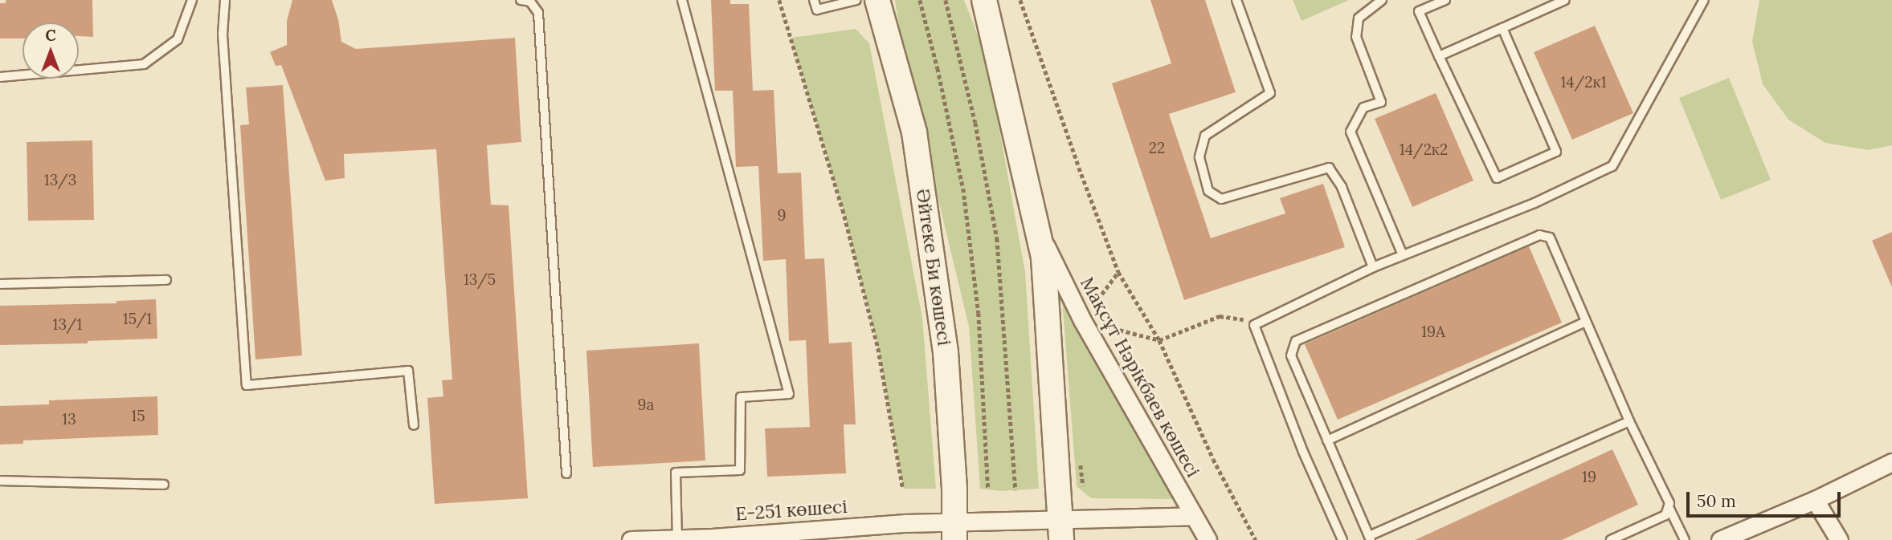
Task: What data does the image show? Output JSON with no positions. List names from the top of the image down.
{
  "streets": {
    "street": ["Әйтеке Би көшесі", "Мақсұт Нәрікбаев көшесі", "Е-251 көшесі"]
  },
  "crossings": [
    ["Әйтеке Би көшесі", "Е-251 көшесі"],
    ["Мақсұт Нәрікбаев көшесі", "Е-251 көшесі"]
  ],
  "house_numbers": [
    "14/2к1",
    "22",
    "14/2к2",
    "13/3",
    "9",
    "13/5",
    "15/1",
    "13/1",
    "19А",
    "9а",
    "15",
    "13",
    "19"
  ],
  "scale_bar": "50 m",
  "north": "top"
}
